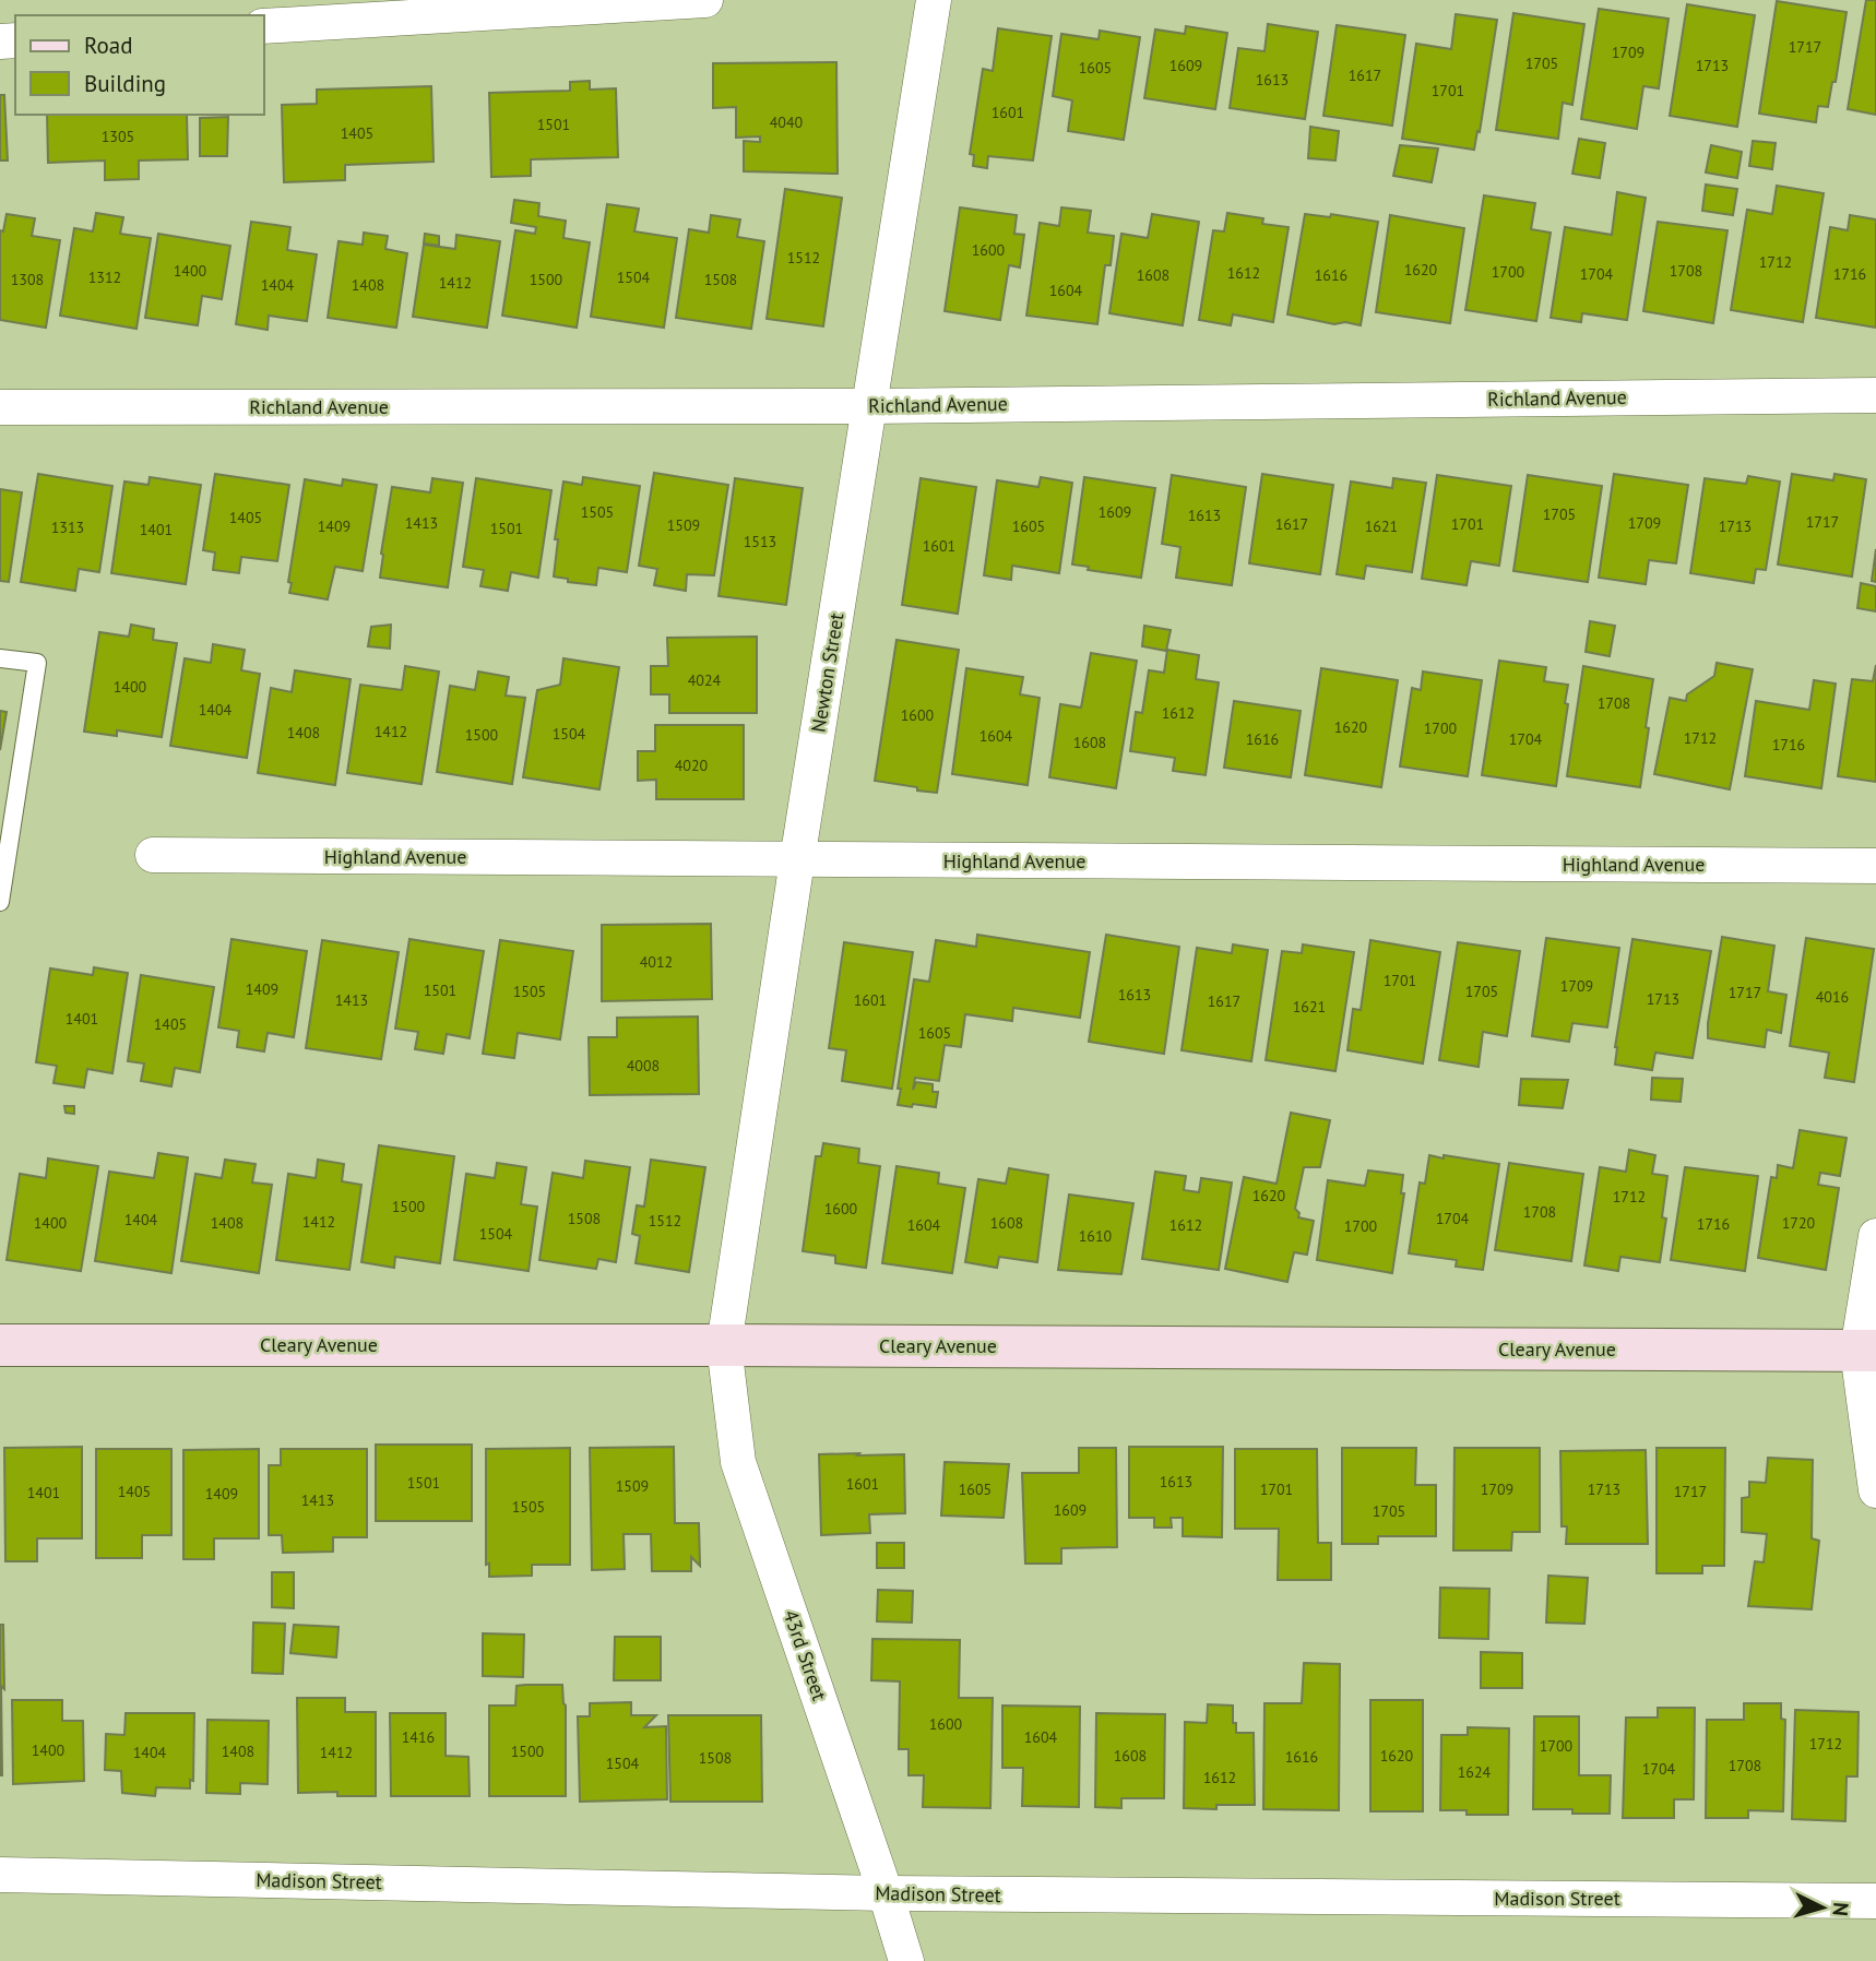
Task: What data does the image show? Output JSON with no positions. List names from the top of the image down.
{
  "streets": {
    "street": [
      "Richland Avenue",
      "Newton Street",
      "Highland Avenue",
      "Cleary Avenue",
      "43rd Street",
      "Madison Street"
    ]
  },
  "crossings": [
    ["Richland Avenue", "Newton Street"],
    ["Newton Street", "Highland Avenue"],
    ["Newton Street", "Cleary Avenue"],
    ["Newton Street", "43rd Street"],
    ["Cleary Avenue", "43rd Street"],
    ["43rd Street", "Madison Street"]
  ],
  "house_numbers": [
    "1717",
    "1709",
    "1705",
    "1609",
    "1713",
    "1605",
    "1617",
    "1613",
    "1701",
    "1601",
    "4040",
    "1501",
    "1405",
    "1305",
    "1600",
    "1512",
    "1712",
    "1620",
    "1400",
    "1708",
    "1700",
    "1612",
    "1704",
    "1716",
    "1608",
    "1616",
    "1312",
    "1504",
    "1308",
    "1500",
    "1508",
    "1412",
    "1404",
    "1408",
    "1604",
    "1505",
    "1609",
    "1705",
    "1613",
    "1405",
    "1717",
    "1413",
    "1709",
    "1617",
    "1701",
    "1509",
    "1409",
    "1605",
    "1621",
    "1713",
    "1313",
    "1501",
    "1401",
    "1513",
    "1601",
    "4024",
    "1400",
    "1708",
    "1404",
    "1612",
    "1600",
    "1620",
    "1700",
    "1412",
    "1408",
    "1504",
    "1500",
    "1604",
    "1712",
    "1616",
    "1704",
    "1608",
    "1716",
    "4020",
    "4012",
    "1701",
    "1709",
    "1409",
    "1501",
    "1505",
    "1705",
    "1717",
    "1613",
    "4016",
    "1713",
    "1413",
    "1601",
    "1617",
    "1621",
    "1401",
    "1405",
    "1605",
    "4008",
    "1620",
    "1712",
    "1500",
    "1600",
    "1708",
    "1508",
    "1704",
    "1404",
    "1512",
    "1412",
    "1400",
    "1408",
    "1608",
    "1720",
    "1716",
    "1604",
    "1612",
    "1700",
    "1504",
    "1610",
    "1613",
    "1501",
    "1601",
    "1509",
    "1605",
    "1701",
    "1709",
    "1713",
    "1405",
    "1717",
    "1401",
    "1409",
    "1413",
    "1505",
    "1609",
    "1705",
    "1600",
    "1416",
    "1604",
    "1712",
    "1700",
    "1400",
    "1408",
    "1500",
    "1404",
    "1412",
    "1608",
    "1620",
    "1616",
    "1508",
    "1504",
    "1708",
    "1704",
    "1624",
    "1612"
  ],
  "legend": ["Road", "Building"],
  "north": "right"
}
